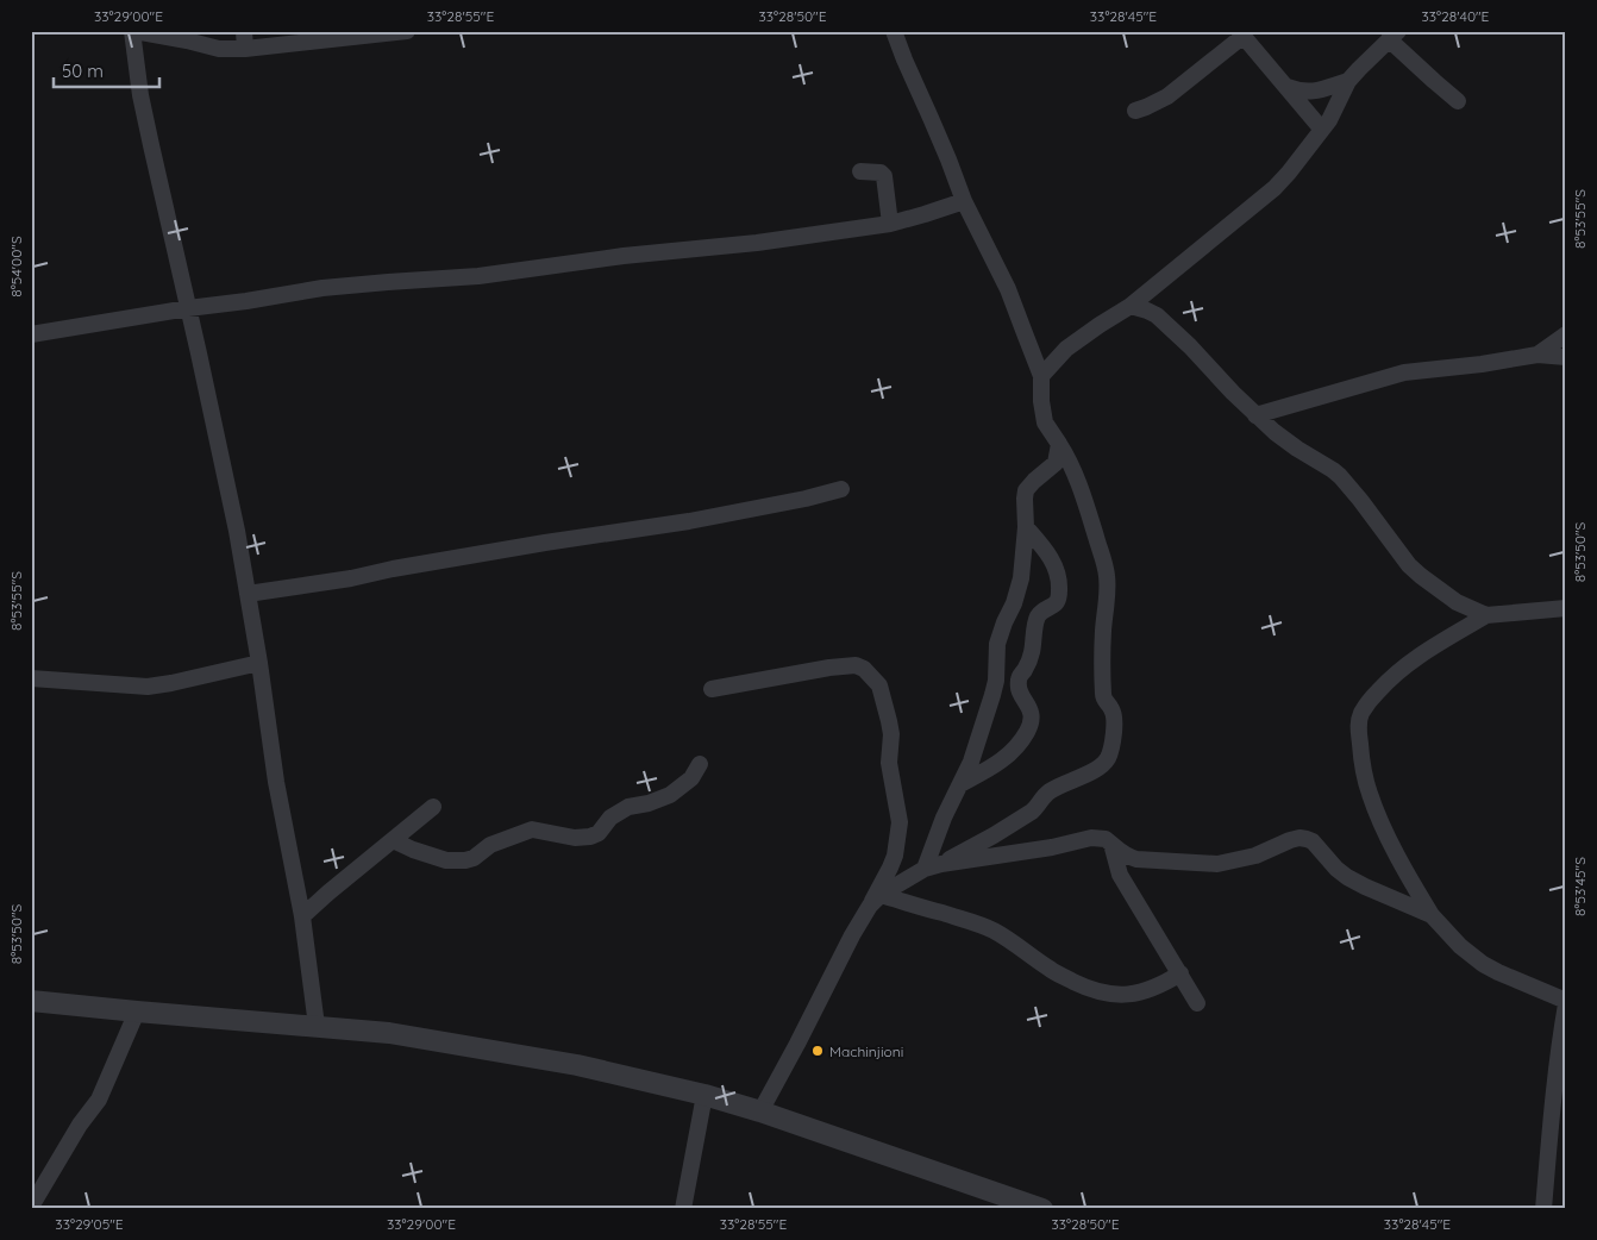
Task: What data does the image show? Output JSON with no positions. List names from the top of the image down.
{
  "places": ["Machinjioni"],
  "scale_bar": "50 m",
  "coordinates": [
    "33°29'00\"E",
    "33°28'55\"E",
    "33°28'50\"E",
    "33°28'45\"E",
    "33°28'40\"E",
    "8°53'55\"S",
    "8°54'00\"S",
    "8°53'50\"S",
    "8°53'45\"S",
    "33°29'05\"E"
  ]
}
